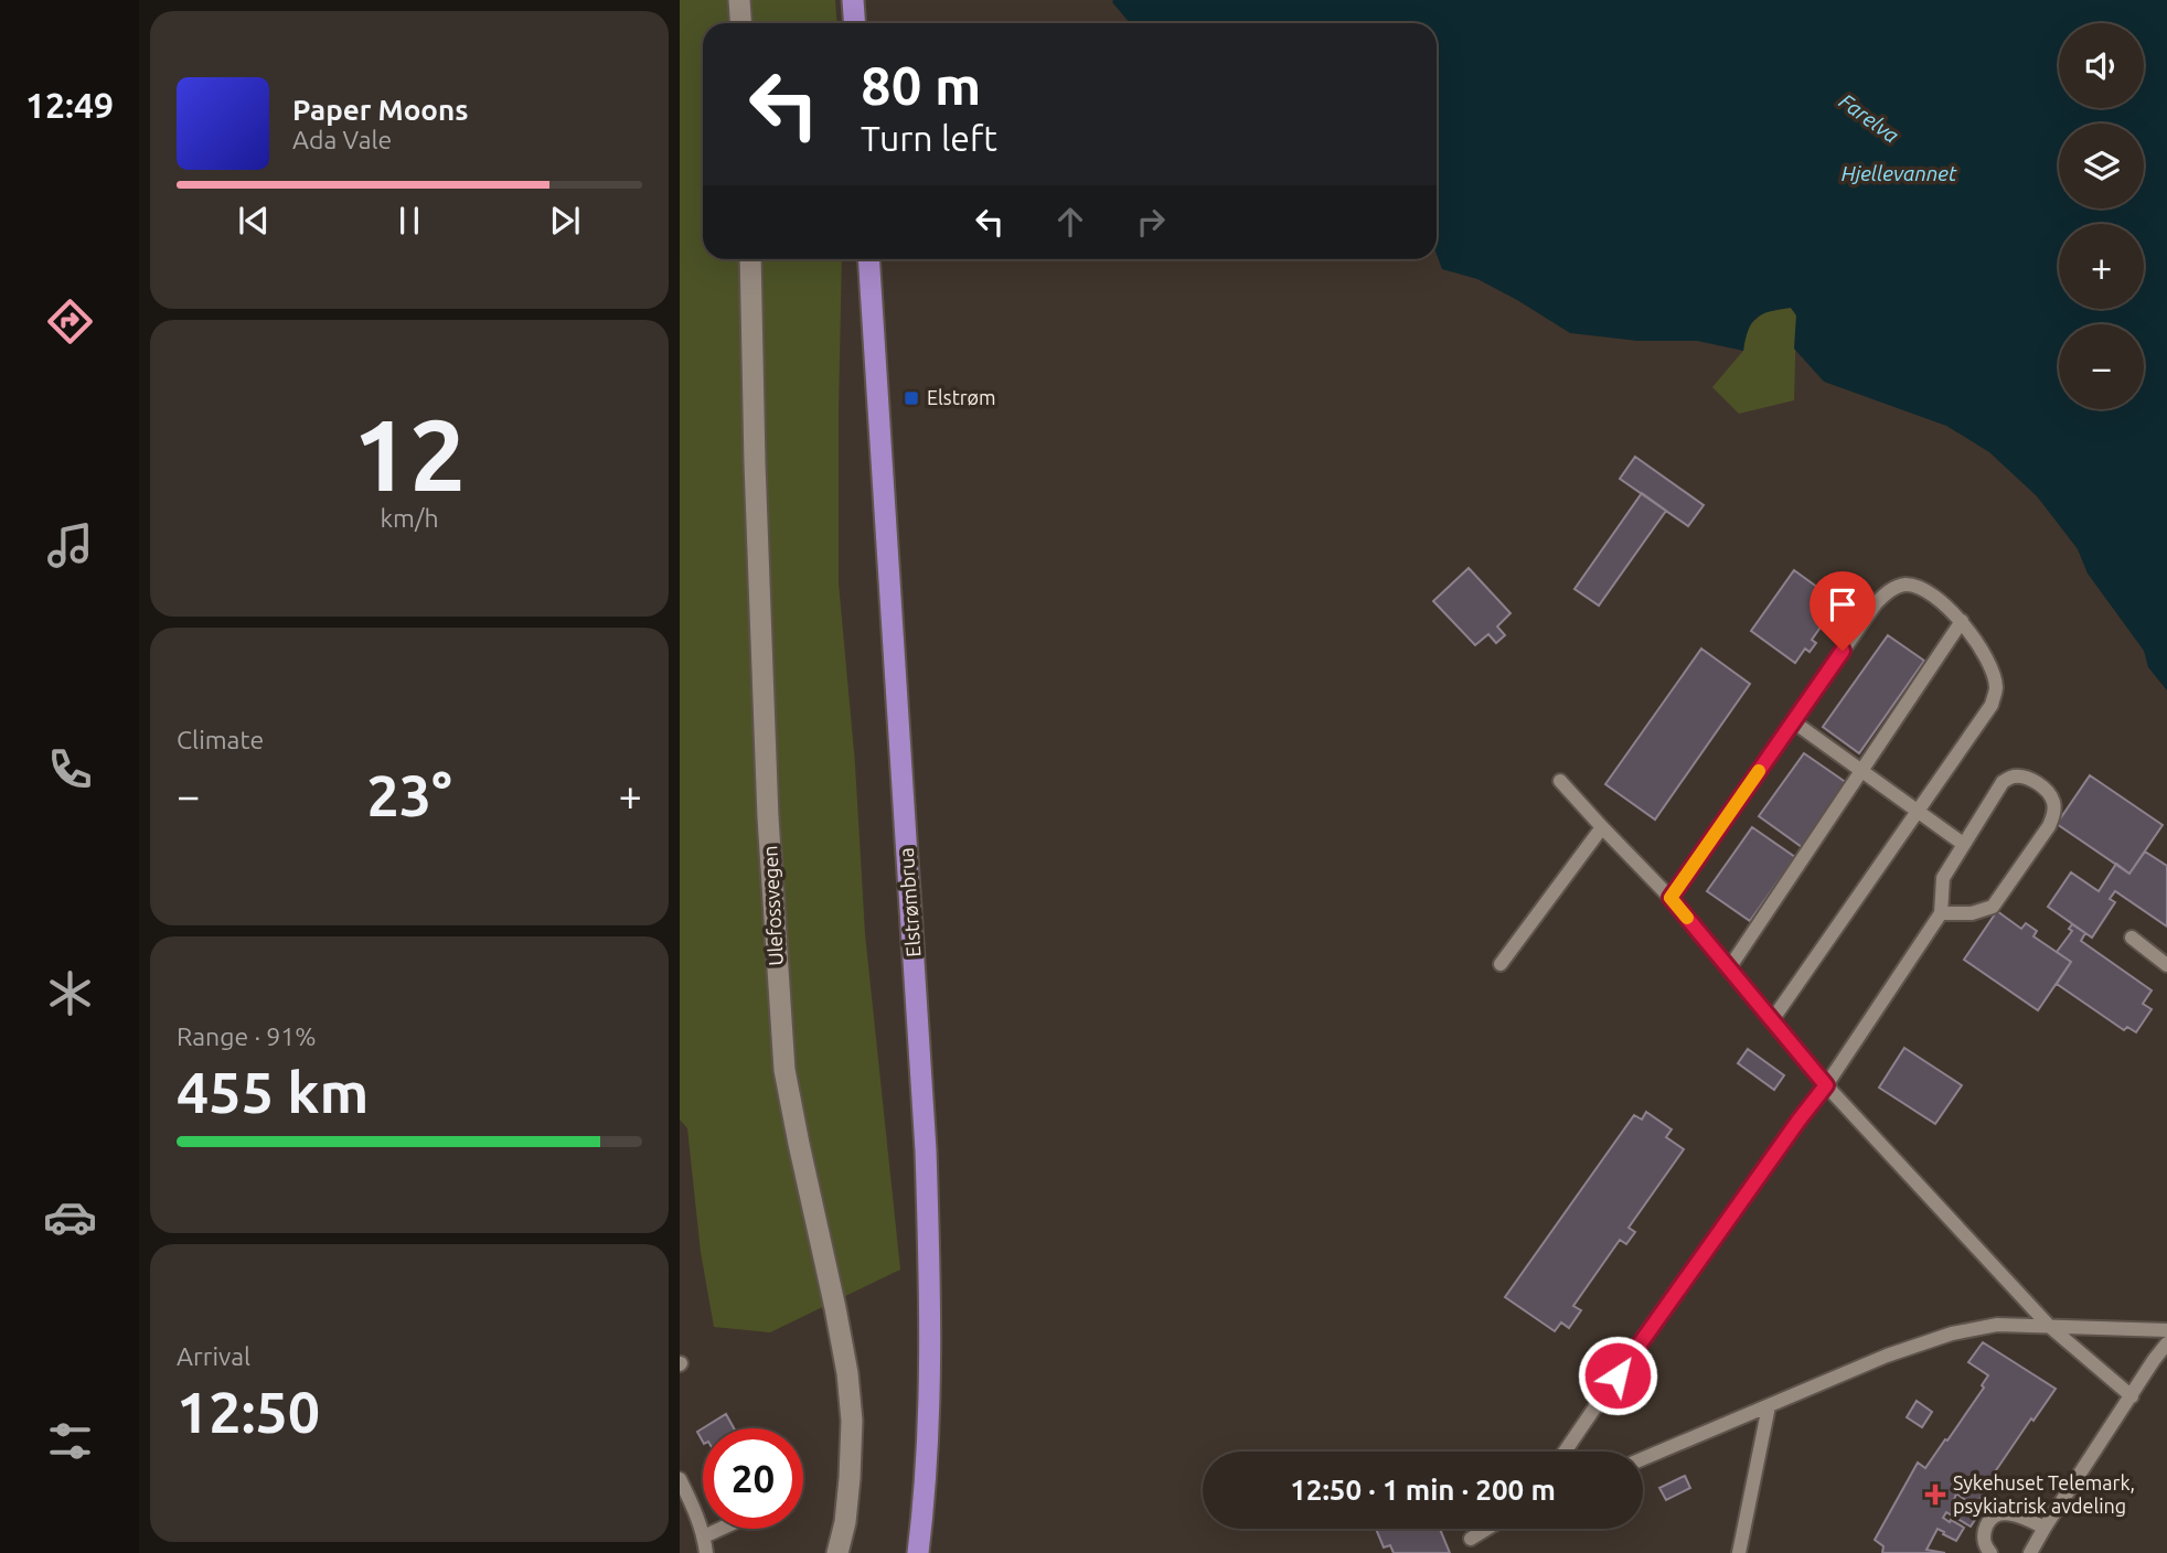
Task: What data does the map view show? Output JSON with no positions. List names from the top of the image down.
{
  "streets": {
    "main road": ["Elstrømbrua"],
    "street": ["Ulefossvegen"]
  },
  "water": ["Farelva", "Hjellevannet"],
  "places": {
    "transit": ["Elstrøm"],
    "health": ["Sykehuset Telemark, psykiatrisk avdeling"]
  },
  "page": {
    "tabs": "12:49",
    "map_buttons": ["+", "−"],
    "turn": ["80 m", "Turn left"],
    "song": ["Paper Moons", "Ada Vale"],
    "tile": [
      ["12", "km/h"],
      "Climate",
      ["Range · 91%", "455 km"],
      ["Arrival", "12:50"]
    ],
    "heat": ["−", "23°", "+"],
    "limit": "20",
    "trip": "12:50 · 1 min · 200 m"
  }
}
